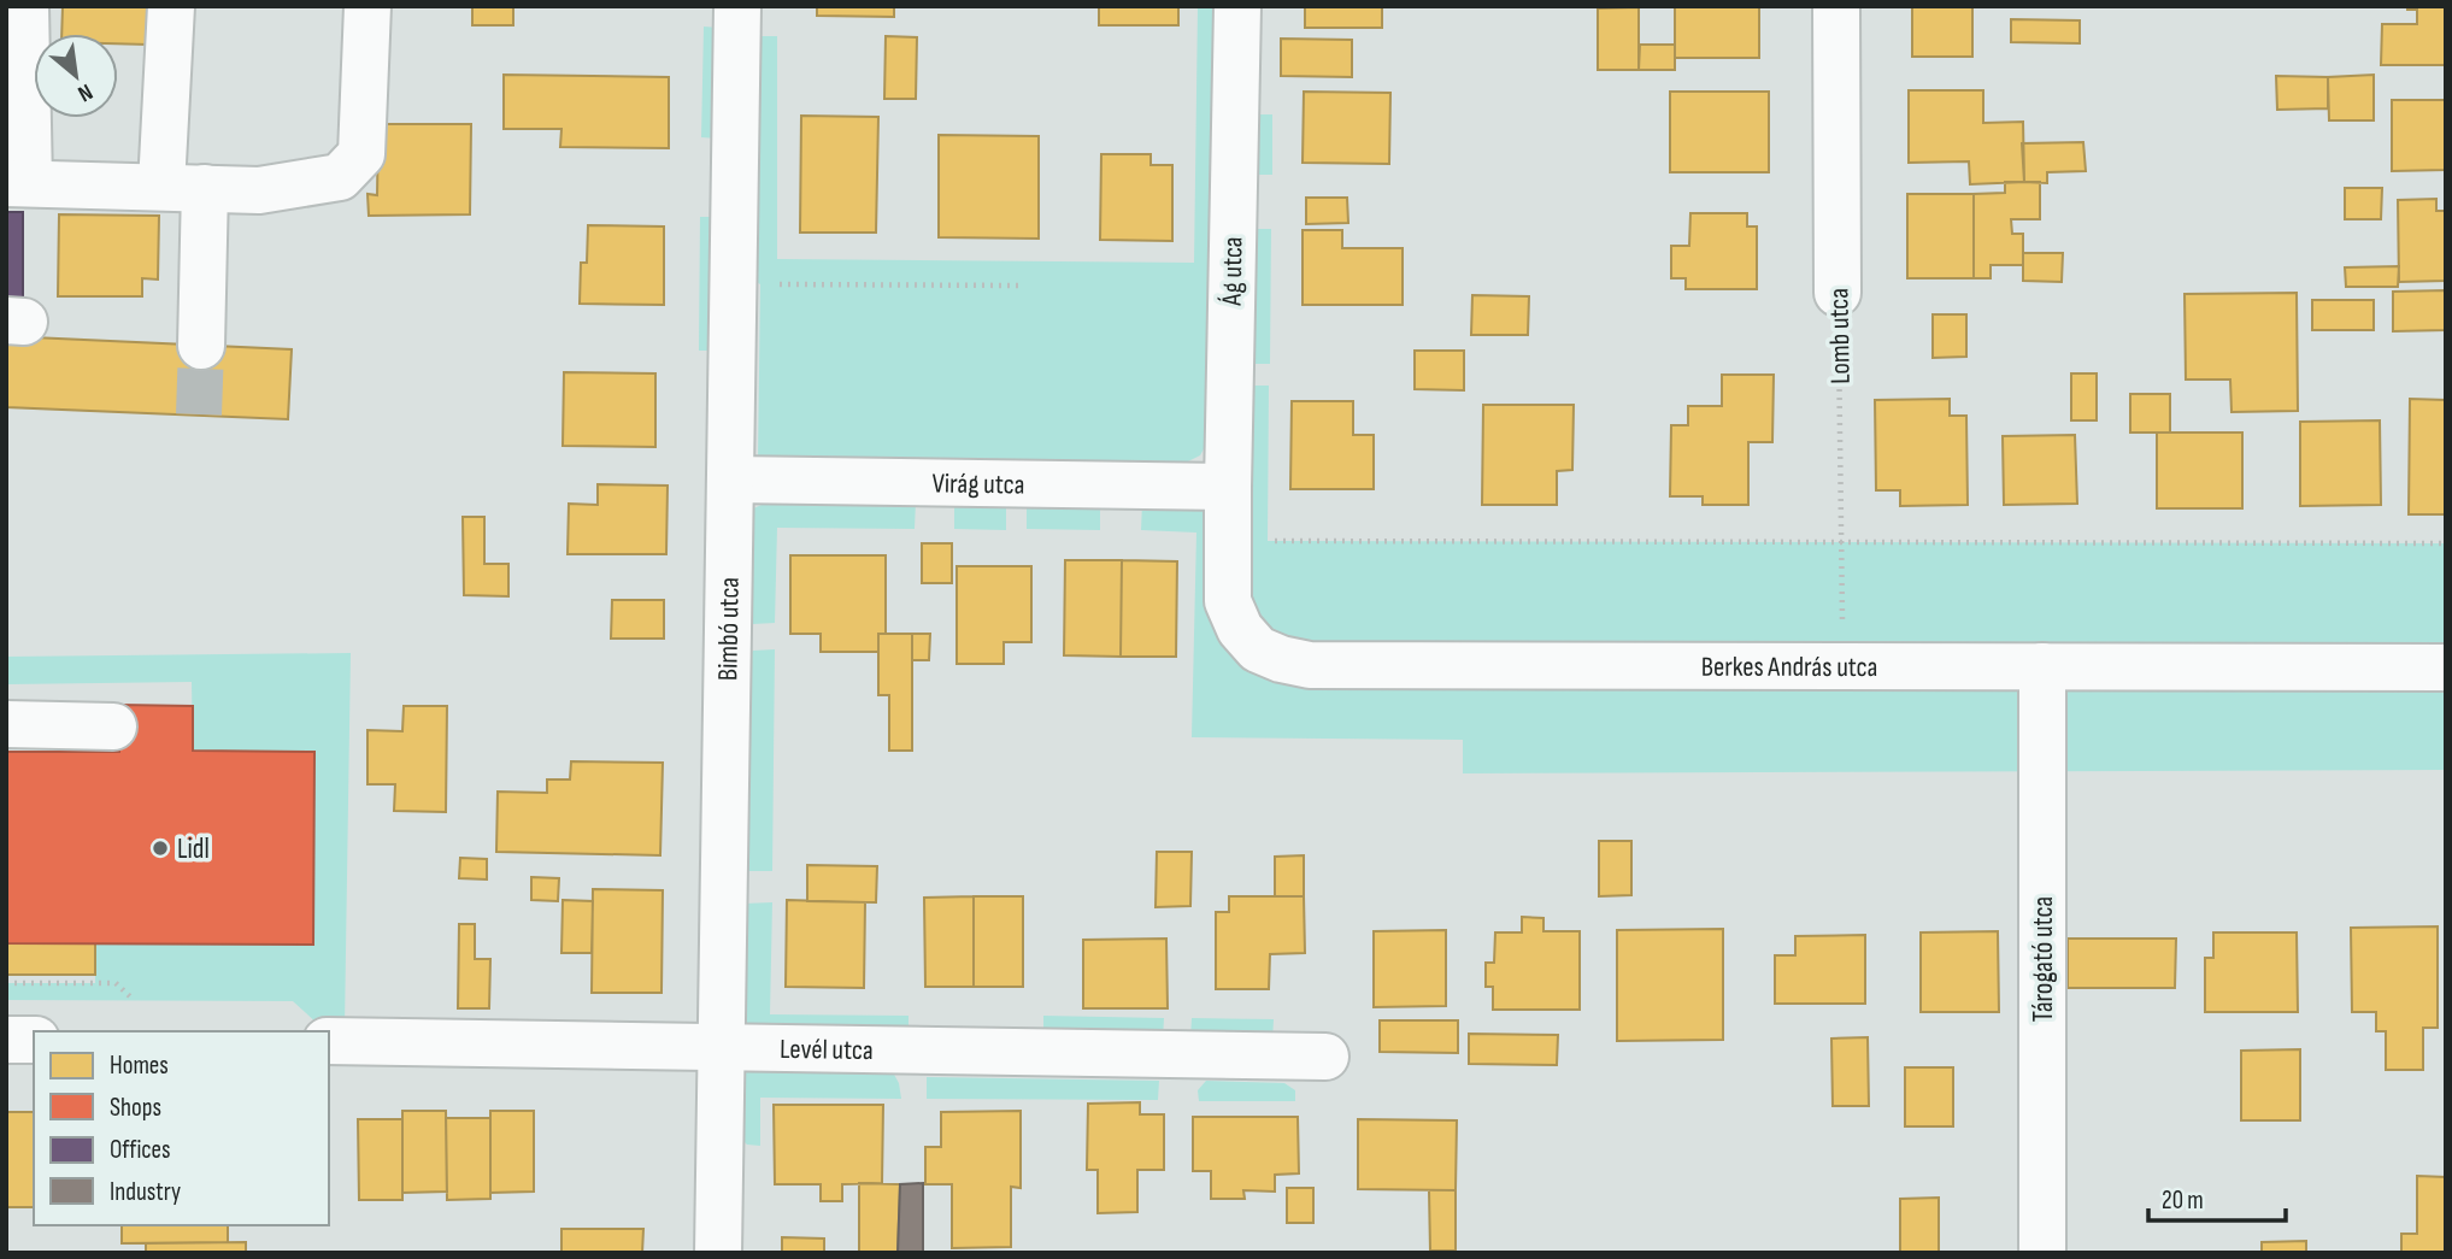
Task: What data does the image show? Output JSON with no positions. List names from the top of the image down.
{
  "streets": {
    "street": [
      "Ág utca",
      "Lomb utca",
      "Virág utca",
      "Bimbó utca",
      "Berkes András utca",
      "Tárogató utca",
      "Levél utca"
    ]
  },
  "crossings": [
    ["Ág utca", "Virág utca"],
    ["Ág utca", "Berkes András utca"],
    ["Lomb utca", "Berkes András utca"],
    ["Virág utca", "Bimbó utca"],
    ["Bimbó utca", "Levél utca"],
    ["Berkes András utca", "Tárogató utca"]
  ],
  "places": ["Lidl"],
  "legend": [
    "Homes",
    "Shops",
    "Offices",
    "Industry"
  ],
  "scale_bar": "20 m",
  "north": "bottom right"
}
